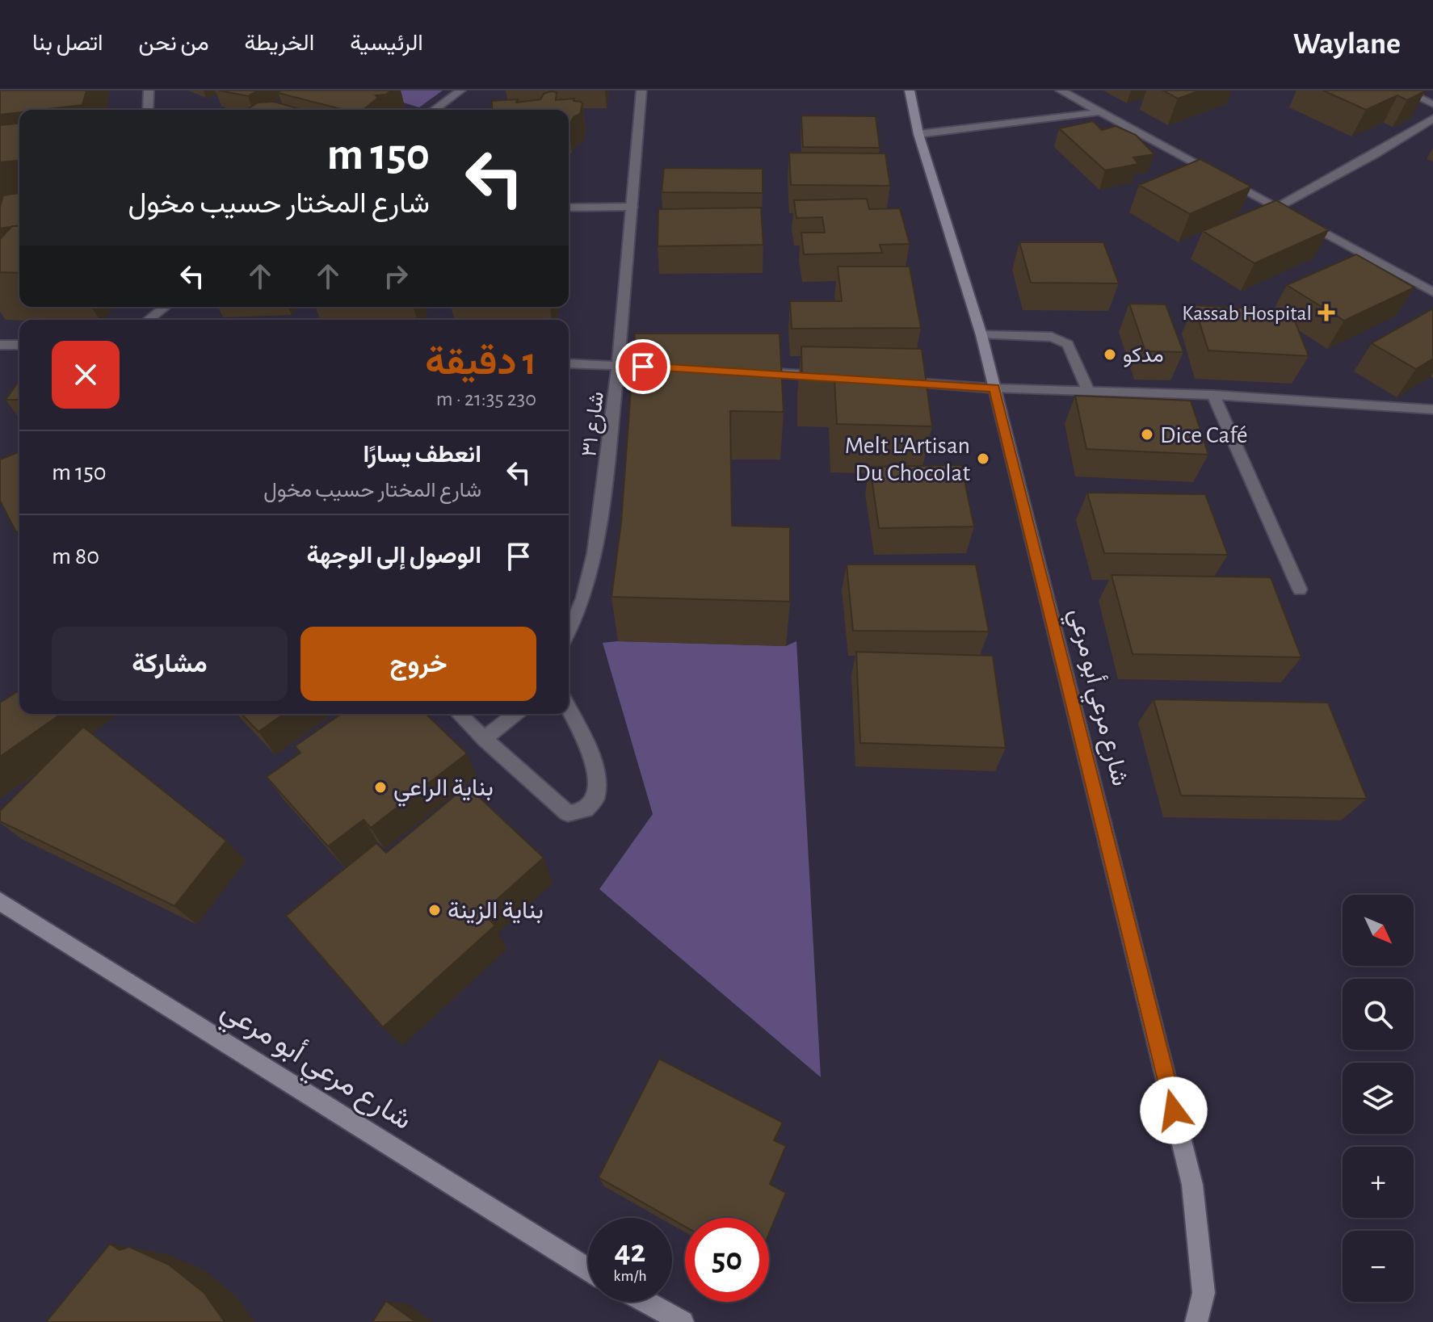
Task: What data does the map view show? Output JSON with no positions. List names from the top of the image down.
{
  "streets": {
    "main road": ["شارع مرعي أبو مرعي"],
    "street": ["شارع ٣١"]
  },
  "places": {
    "health": ["Kassab Hospital"],
    "other": [
      "مدكو",
      "Dice Café",
      "Melt L'Artisan Du Chocolat",
      "بناية الراعي",
      "بناية الزينة"
    ]
  },
  "north": "bottom right",
  "page": {
    "header": "Waylane",
    "nav": [
      "الرئيسية",
      "الخريطة",
      "من نحن",
      "اتصل بنا"
    ],
    "turn": ["150 m", "شارع المختار حسيب مخول"],
    "heading": ["1 دقيقة", "230 m · 21:35"],
    "list": [
      {
        "name": "انعطف يسارًا",
        "note": "شارع المختار حسيب مخول",
        "value": "150 m"
      },
      {
        "name": "الوصول إلى الوجهة",
        "value": "80 m"
      }
    ],
    "buttons": ["خروج", "مشاركة"],
    "map_buttons": ["+", "−"],
    "speed": "42 km/h",
    "limit": "50"
  }
}
